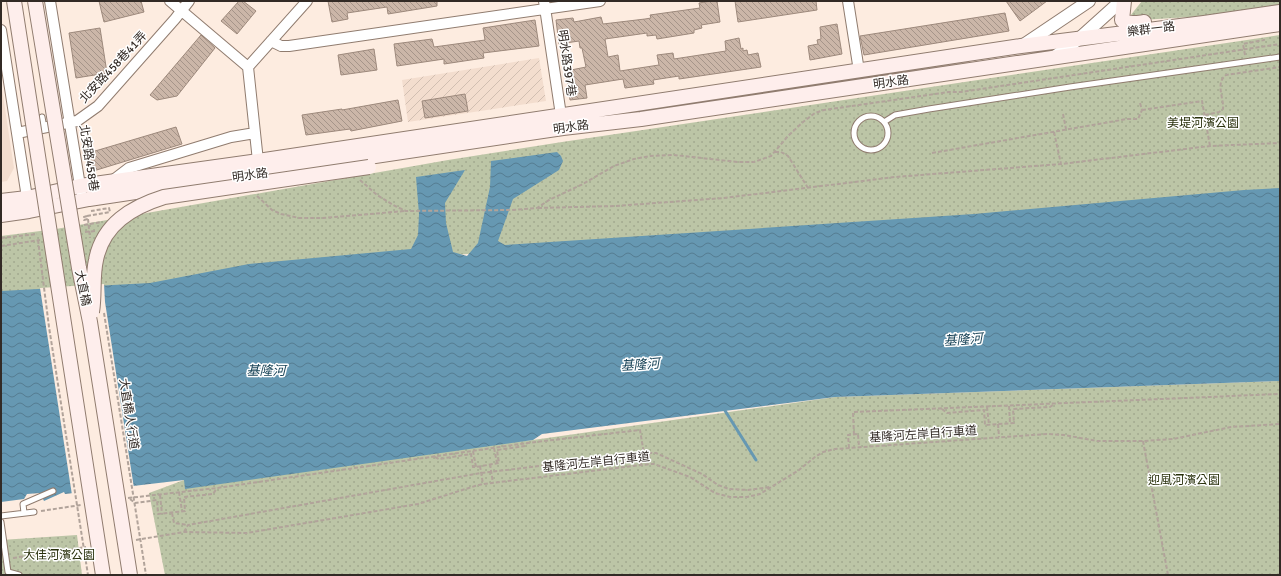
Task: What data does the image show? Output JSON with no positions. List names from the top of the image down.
{
  "streets": {
    "main road": ["樂群一路", "明水路", "大直橋"],
    "street": ["明水路397巷", "北安路458巷41弄", "北安路458巷"],
    "path": ["大直橋人行道", "基隆河左岸自行車道"]
  },
  "crossings": [
    ["樂群一路", "明水路"],
    ["明水路397巷", "明水路"],
    ["北安路458巷41弄", "北安路458巷"],
    ["明水路", "北安路458巷"]
  ],
  "water": ["基隆河"],
  "parks": ["美堤河濱公園", "迎風河濱公園", "大佳河濱公園"]
}
